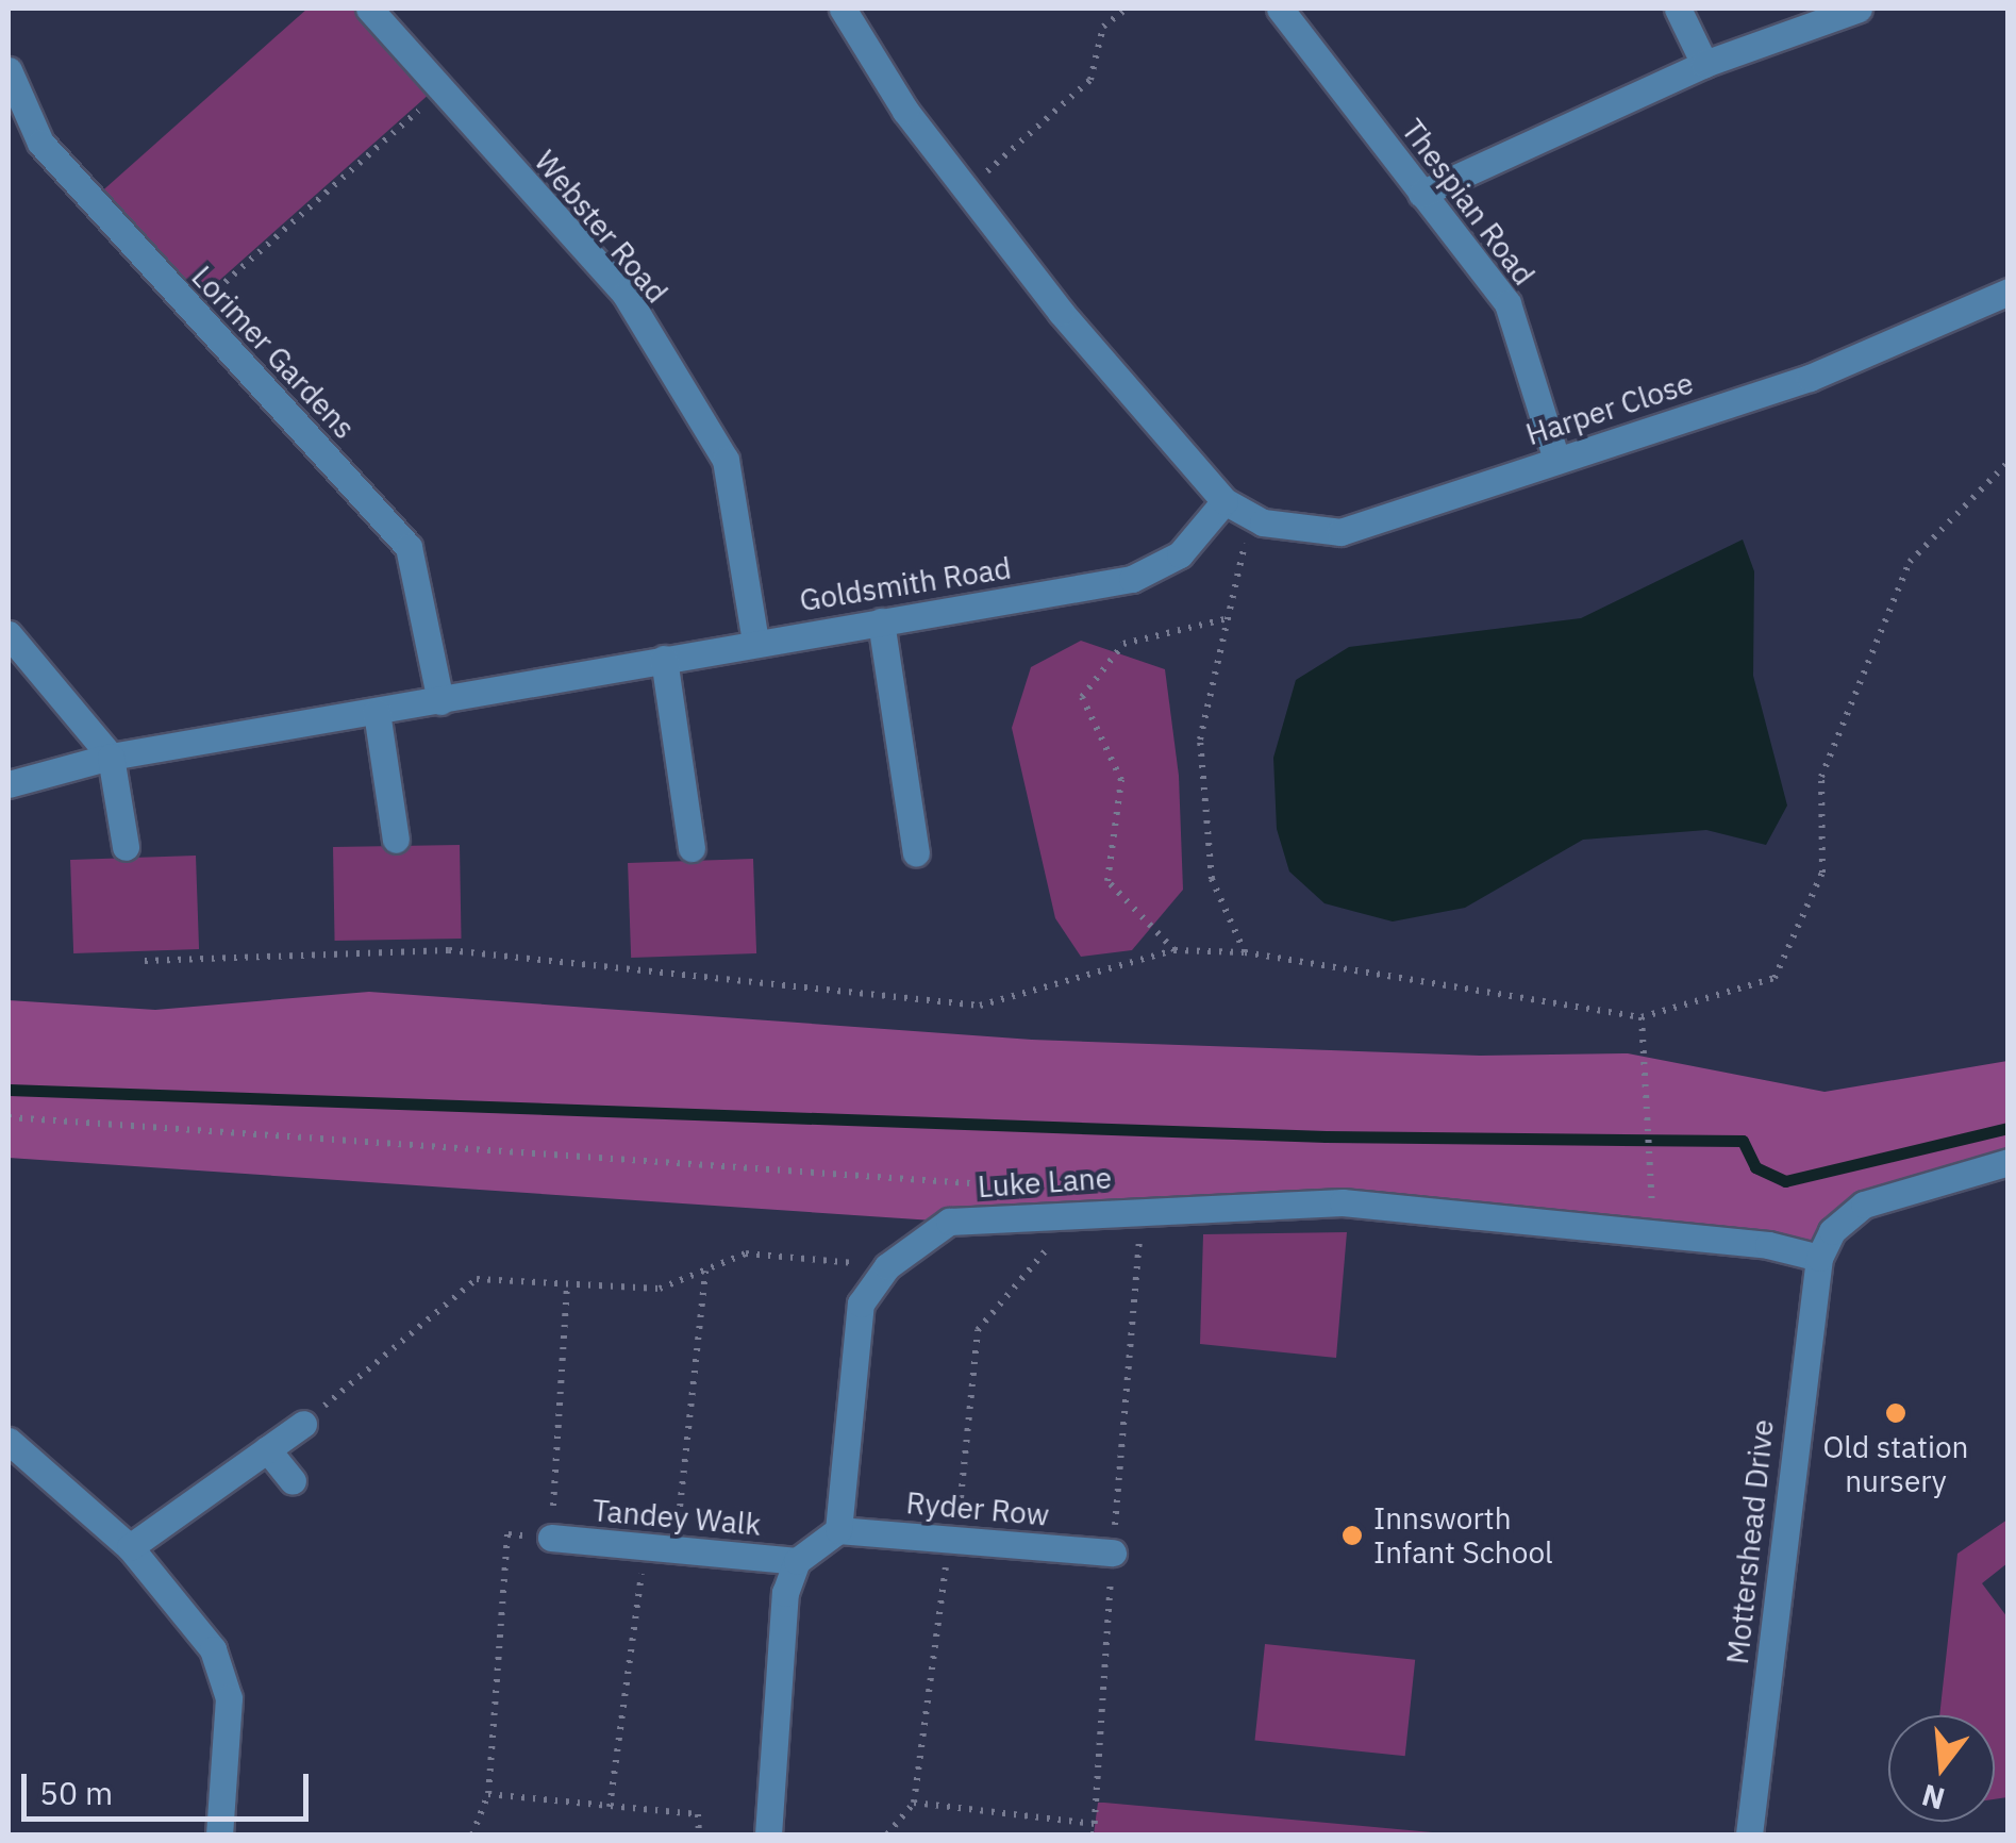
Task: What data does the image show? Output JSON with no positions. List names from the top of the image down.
{
  "streets": {
    "street": [
      "Thespian Road",
      "Webster Road",
      "Lorimer Gardens",
      "Harper Close",
      "Goldsmith Road",
      "Luke Lane",
      "Ryder Row",
      "Tandey Walk",
      "Mottershead Drive"
    ]
  },
  "crossings": [
    ["Thespian Road", "Harper Close"],
    ["Webster Road", "Goldsmith Road"],
    ["Lorimer Gardens", "Goldsmith Road"],
    ["Harper Close", "Goldsmith Road"],
    ["Luke Lane", "Ryder Row"],
    ["Luke Lane", "Mottershead Drive"]
  ],
  "places": ["Old station nursery", "Innsworth Infant School"],
  "scale_bar": "50 m",
  "north": "bottom"
}
